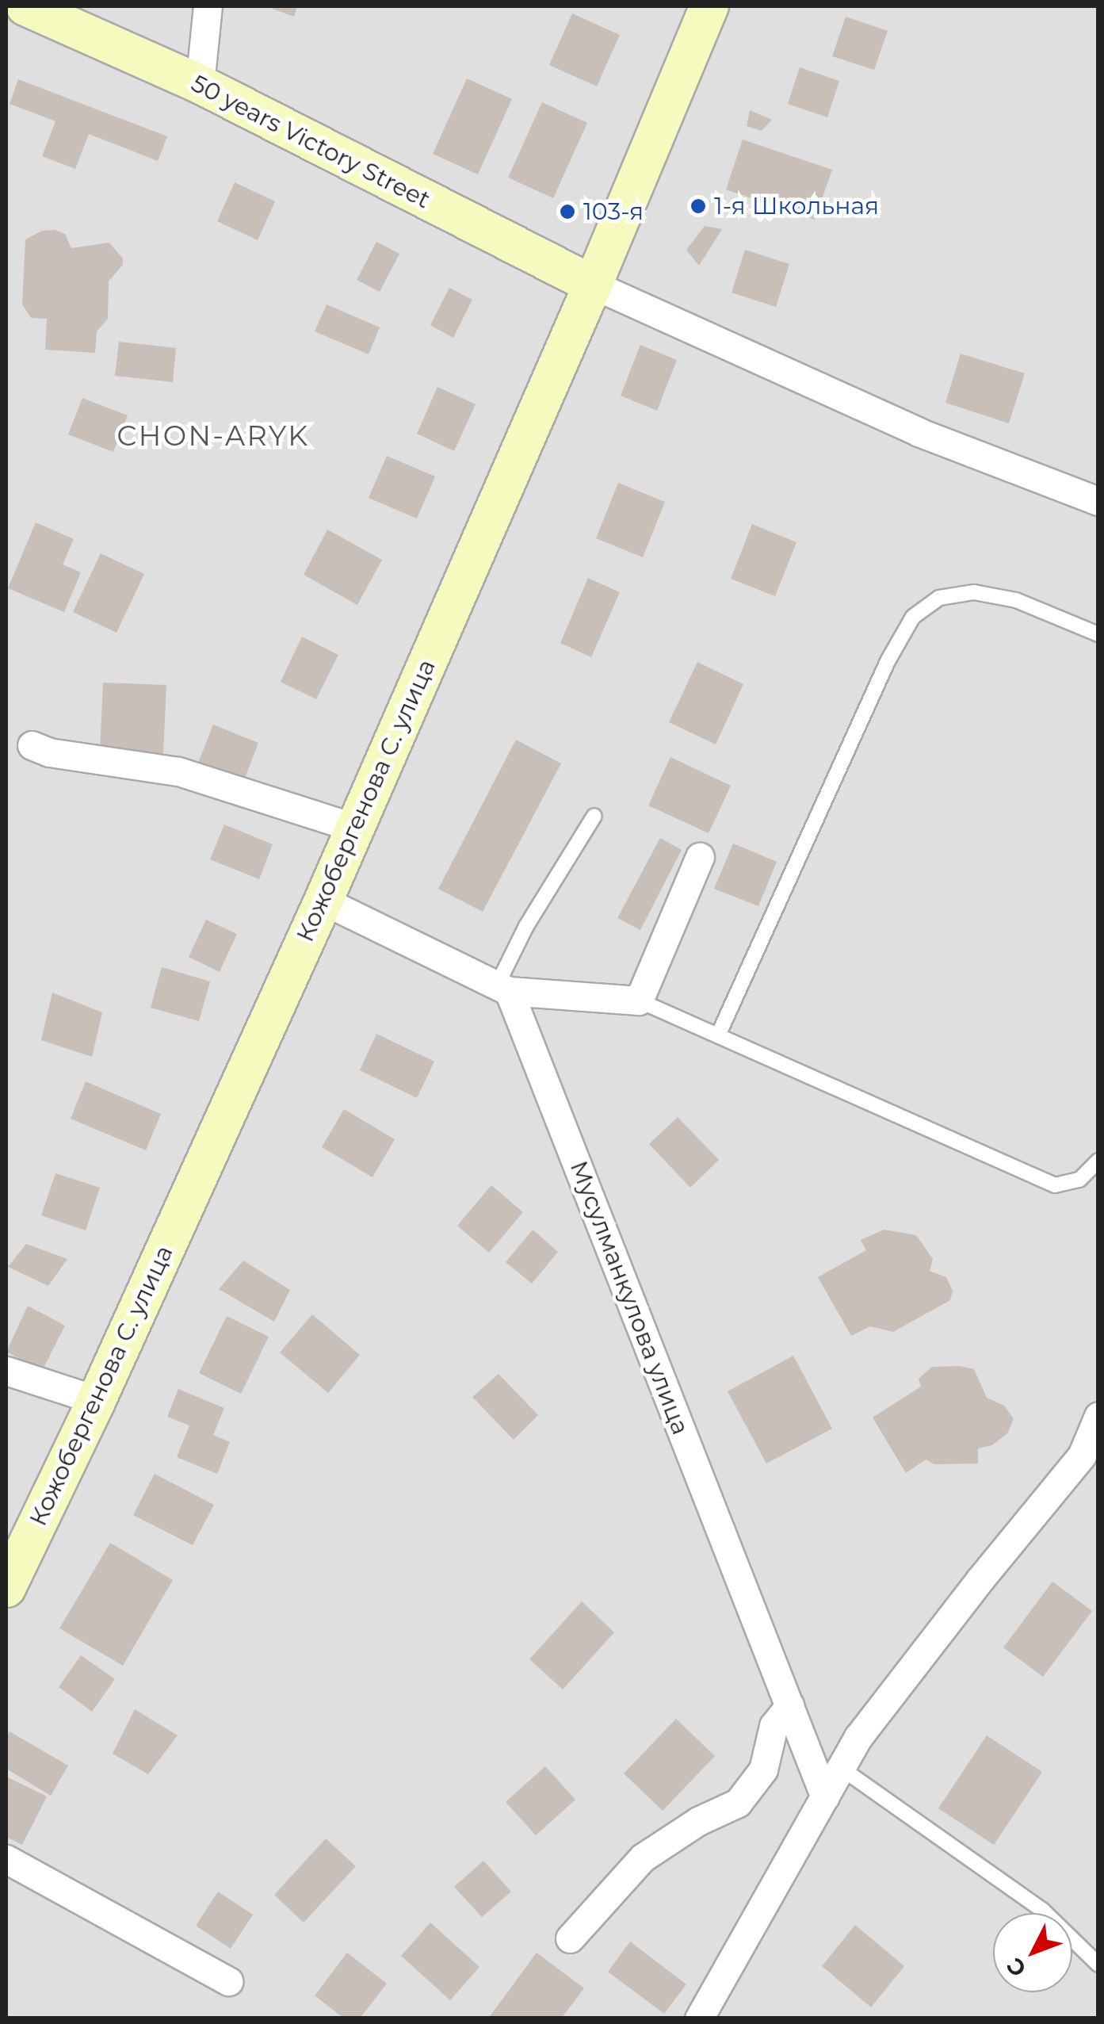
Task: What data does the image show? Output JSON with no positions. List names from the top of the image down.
{
  "streets": {
    "main road": ["50 years Victory Street", "Кожобергенова С. улица"],
    "street": ["Мусулманкулова улица"]
  },
  "crossings": [
    ["50 years Victory Street", "Кожобергенова С. улица"]
  ],
  "districts": ["CHON-ARYK"],
  "places": ["1-я Школьная", "103-я"],
  "north": "bottom left"
}
